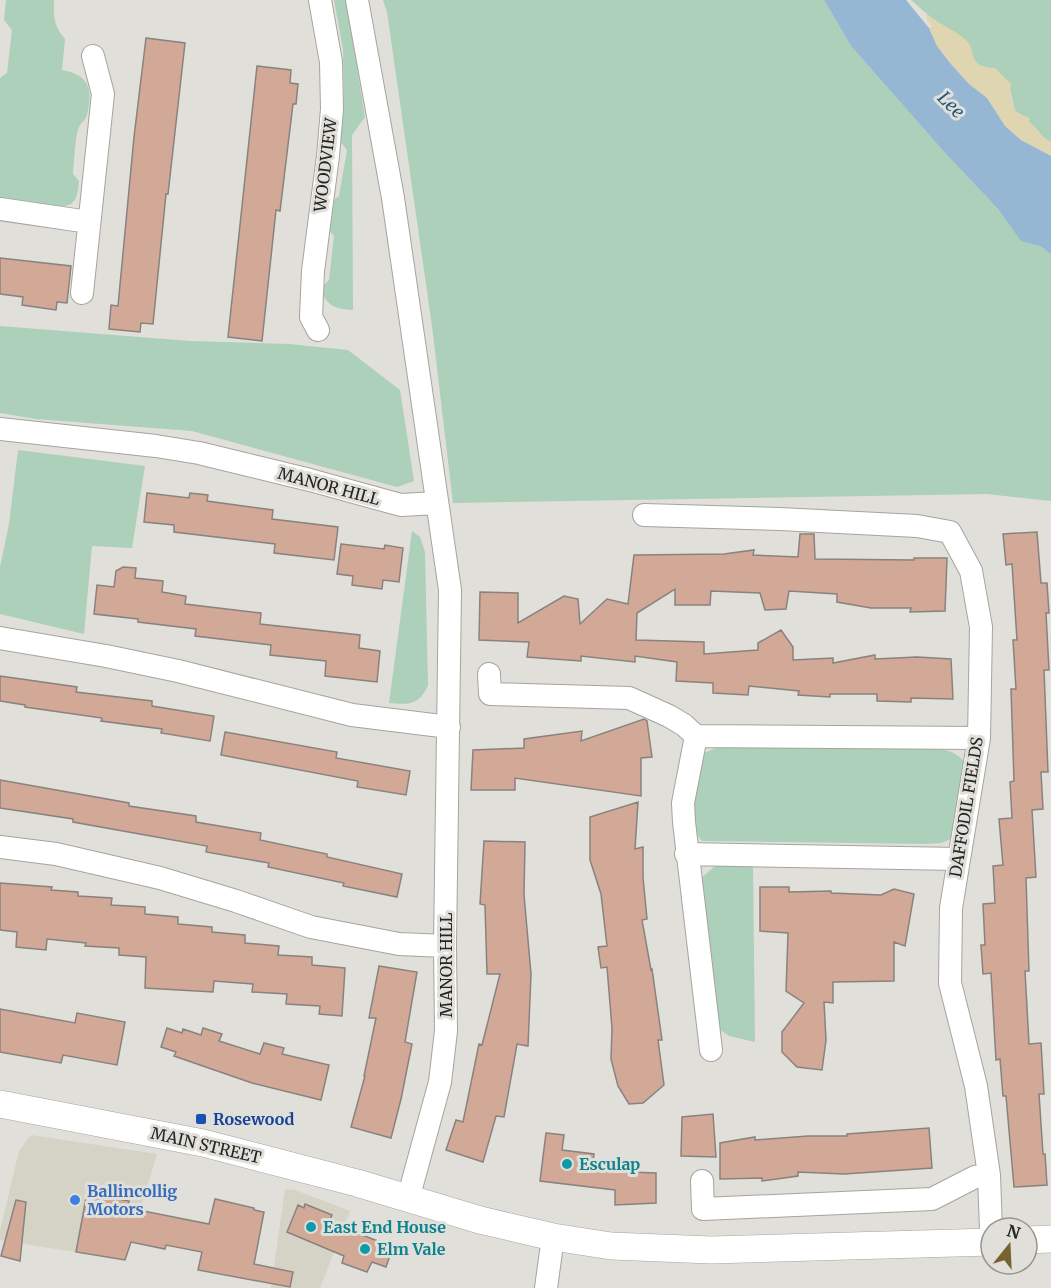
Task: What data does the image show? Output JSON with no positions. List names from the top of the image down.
{
  "streets": {
    "main road": ["MAIN STREET"],
    "street": ["WOODVIEW", "MANOR HILL", "DAFFODIL FIELDS"]
  },
  "crossings": [
    ["MANOR HILL", "MAIN STREET"]
  ],
  "water": ["Lee"],
  "places": {
    "transit": ["Rosewood"],
    "other": [
      "Esculap",
      "Ballincollig Motors",
      "East End House",
      "Elm Vale"
    ]
  },
  "north": "top"
}
